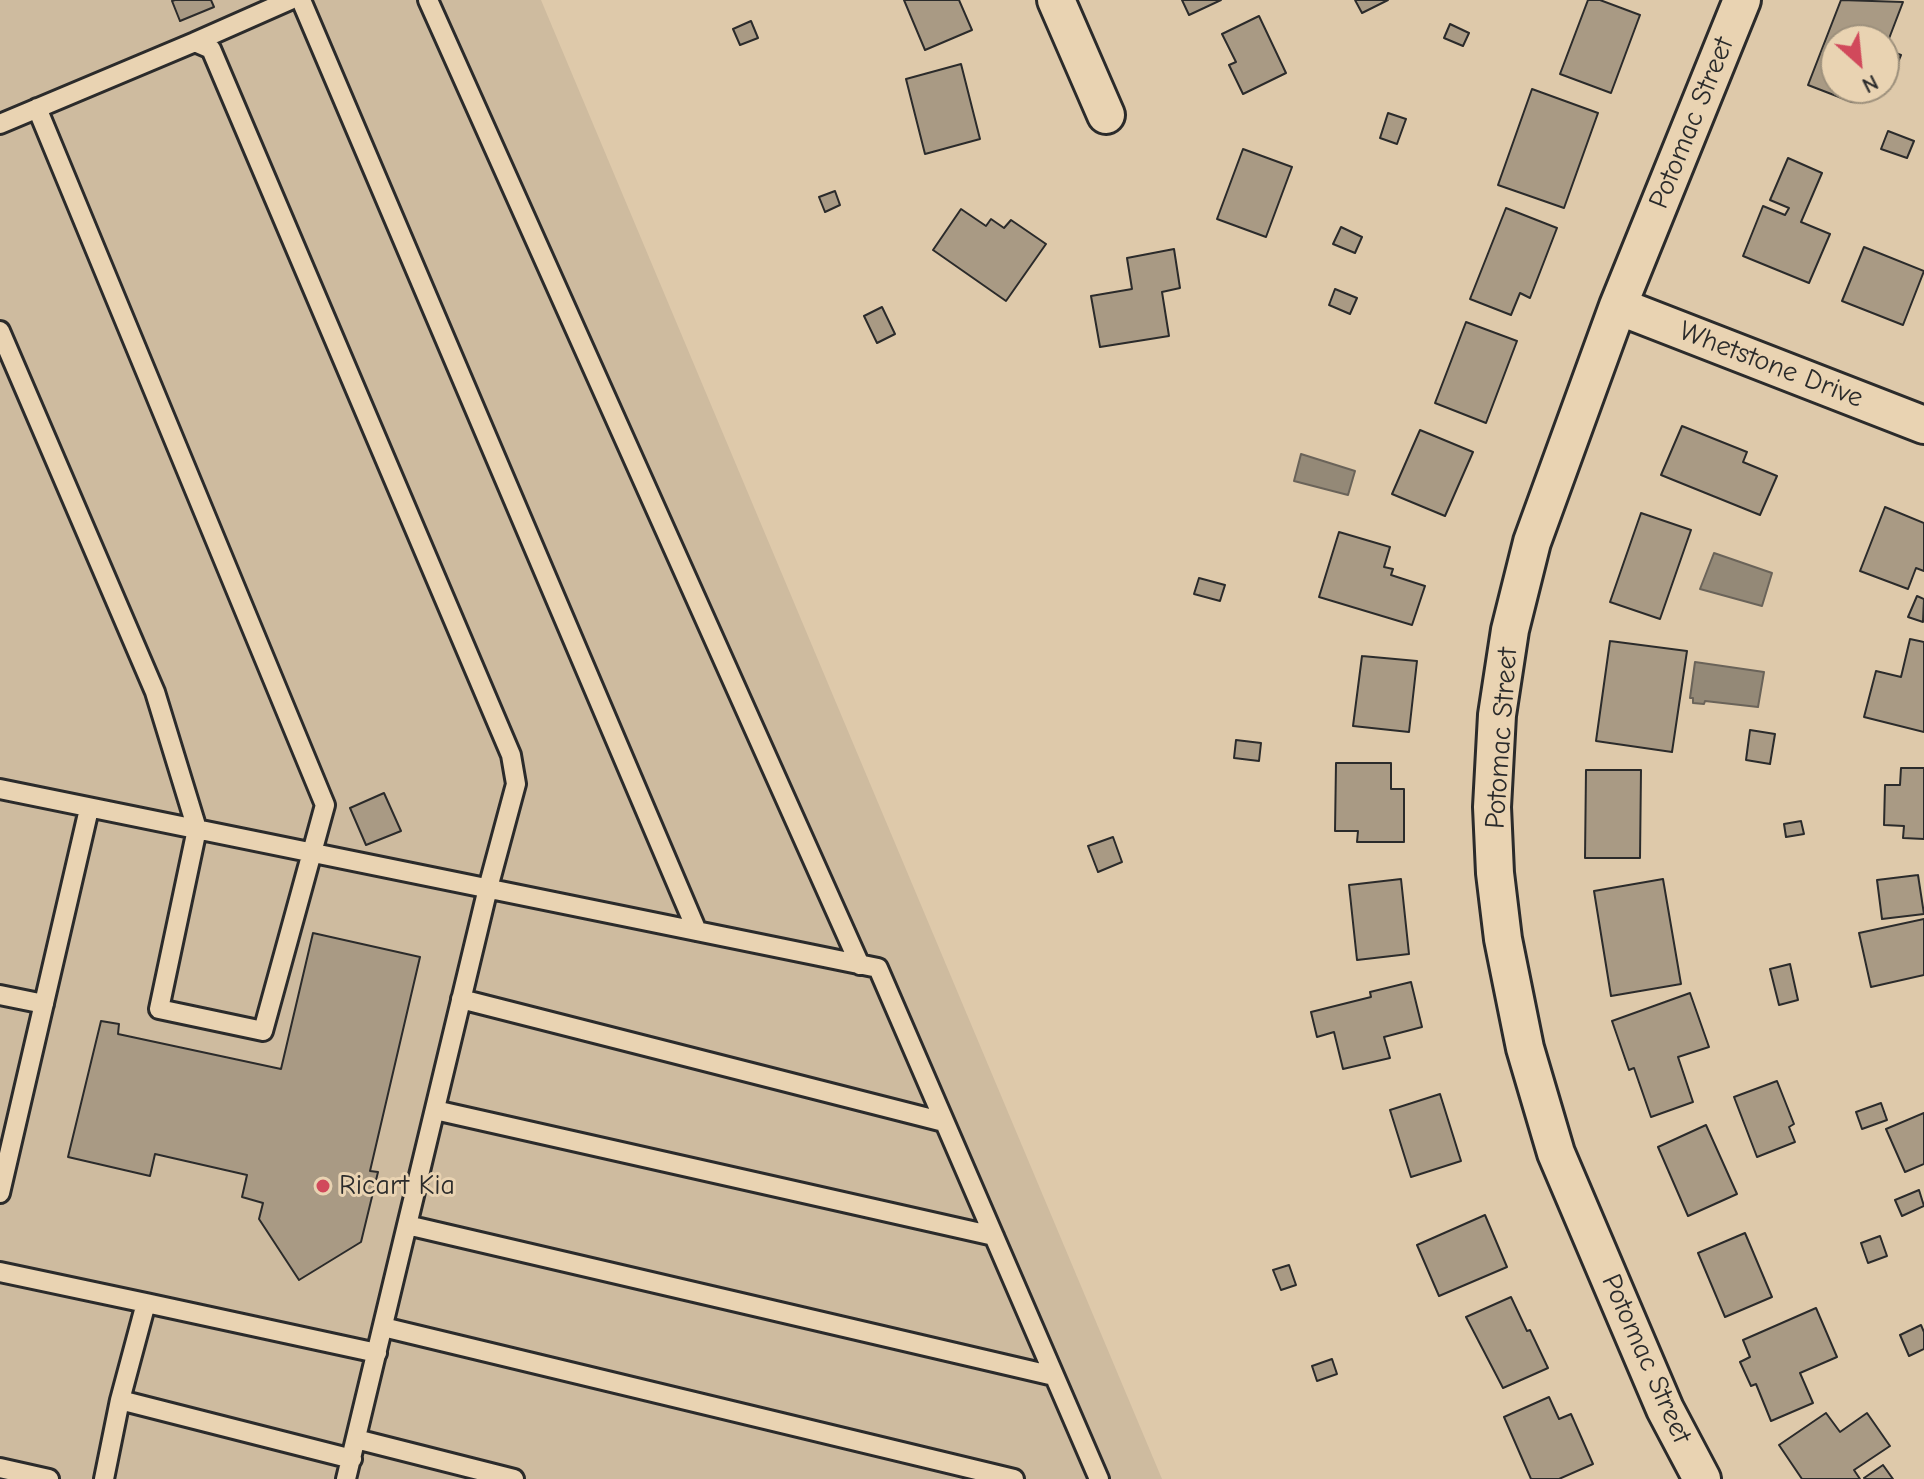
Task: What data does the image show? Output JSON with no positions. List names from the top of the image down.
{
  "streets": {
    "street": ["Potomac Street", "Whetstone Drive"]
  },
  "crossings": [
    ["Potomac Street", "Whetstone Drive"]
  ],
  "places": ["Ricart Kia"],
  "north": "bottom right"
}
